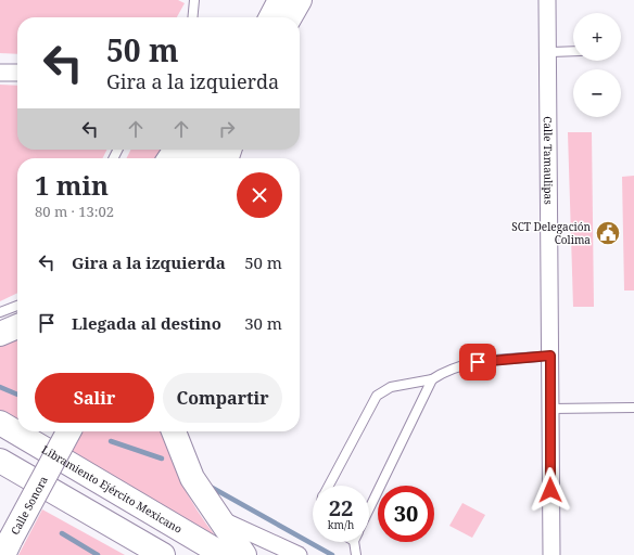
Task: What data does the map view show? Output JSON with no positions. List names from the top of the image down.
{
  "streets": {
    "main road": ["Libramiento Ejército Mexicano", "Calle Sonora"],
    "street": ["Calle Tamaulipas"]
  },
  "places": {
    "public building": ["SCT Delegación Colima"]
  },
  "page": {
    "map_buttons": ["+", "−"],
    "turn": ["50 m", "Gira a la izquierda"],
    "heading": ["1 min", "80 m · 13:02"],
    "list": [
      {
        "name": "Gira a la izquierda",
        "value": "50 m"
      },
      {
        "name": "Llegada al destino",
        "value": "30 m"
      }
    ],
    "buttons": ["Salir", "Compartir"],
    "speed": "22 km/h",
    "limit": "30"
  }
}
